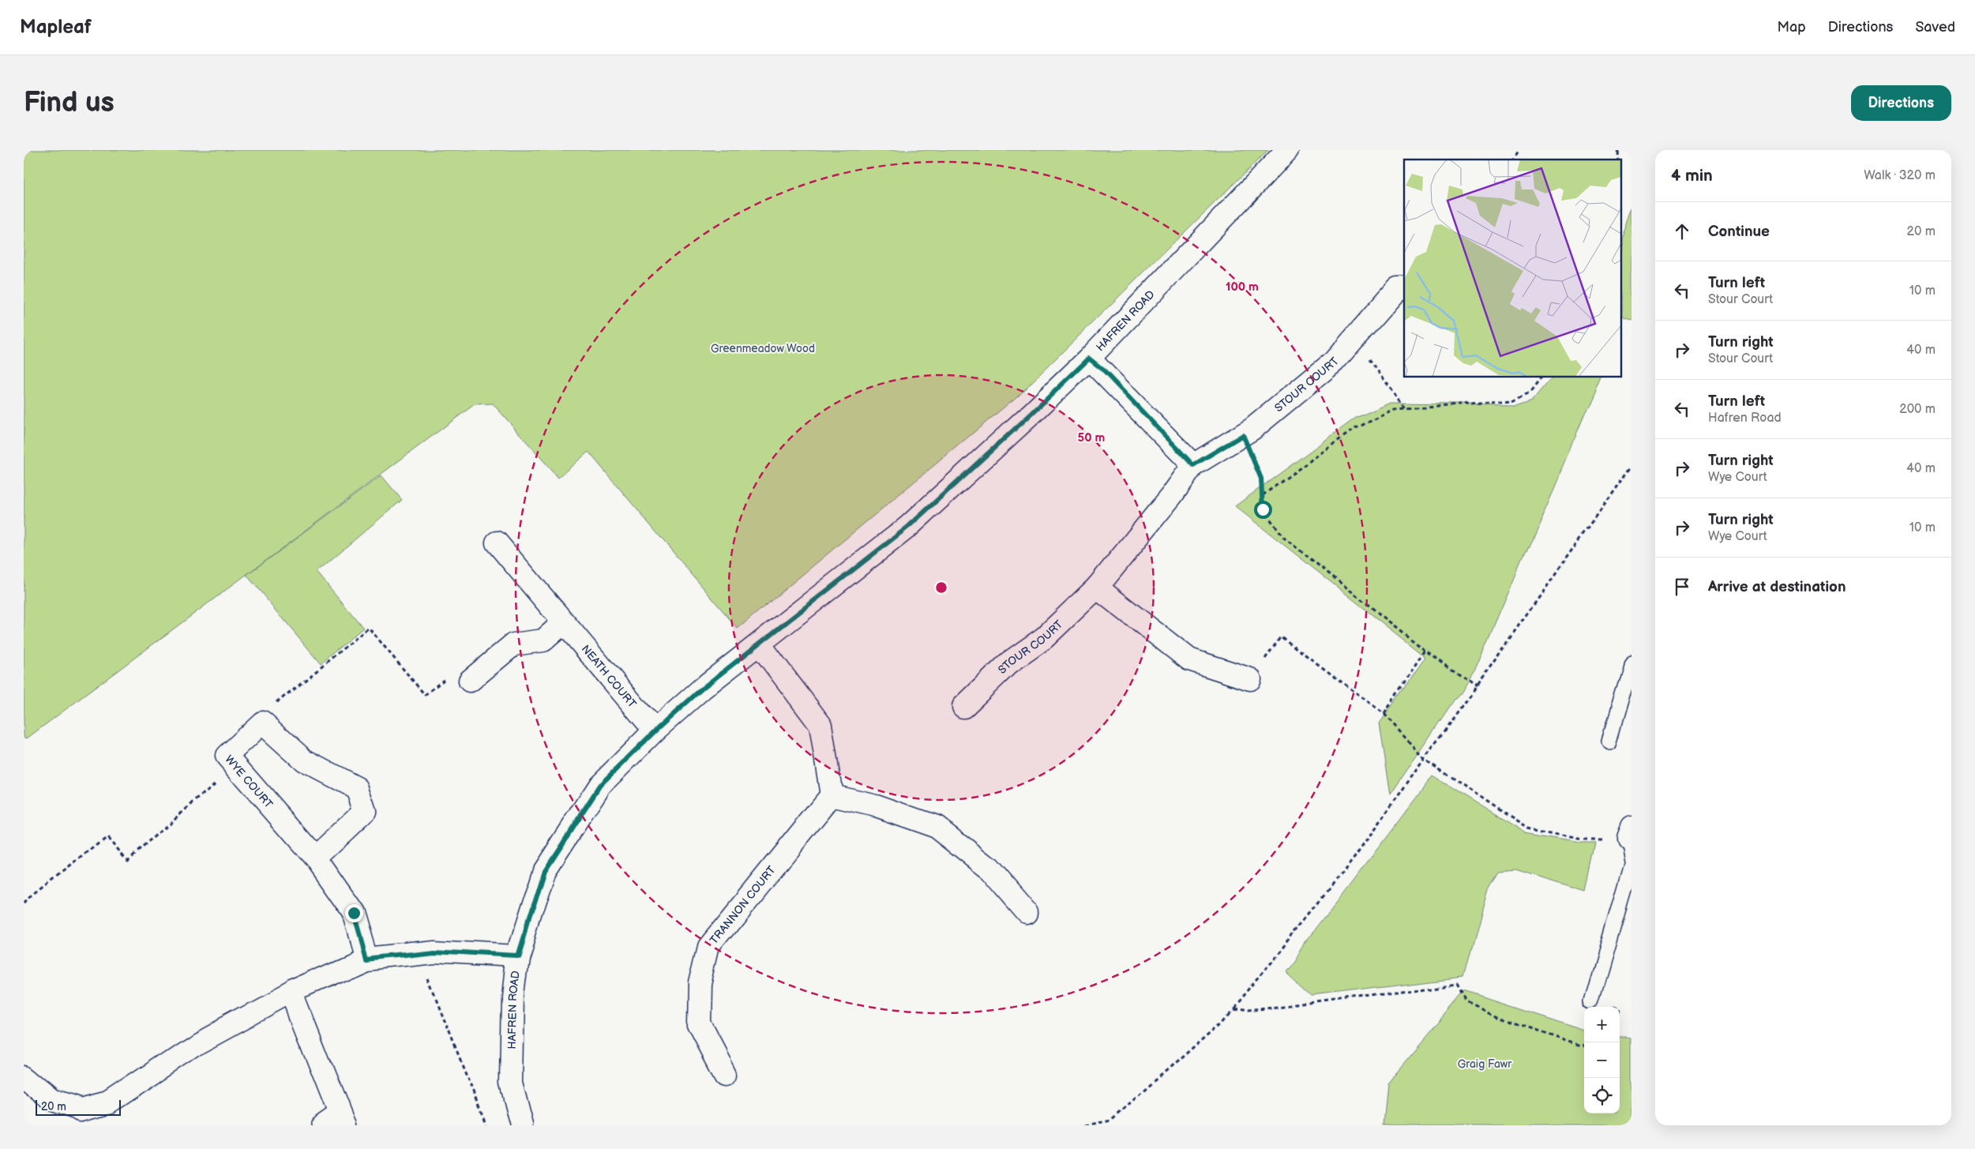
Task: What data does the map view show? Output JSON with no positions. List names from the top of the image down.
{
  "streets": {
    "street": [
      "HAFREN ROAD",
      "STOUR COURT",
      "NEATH COURT",
      "WYE COURT",
      "TRANNON COURT"
    ]
  },
  "crossings": [
    ["HAFREN ROAD", "NEATH COURT"]
  ],
  "parks": ["Greenmeadow Wood", "Graig Fawr"],
  "scale_bar": "20 m",
  "page": {
    "header": "Mapleaf",
    "nav": ["Map", "Directions", "Saved"],
    "buttons": "Directions",
    "title": "Find us",
    "heading": ["4 min", "Walk · 320 m"],
    "list": [
      ["Continue", "20 m"],
      ["Turn left", "Stour Court", "10 m"],
      ["Turn right", "Stour Court", "40 m"],
      ["Turn left", "Hafren Road", "200 m"],
      ["Turn right", "Wye Court", "40 m"],
      ["Turn right", "Wye Court", "10 m"],
      "Arrive at destination"
    ],
    "map_buttons": ["+", "−"],
    "scale": "20 m"
  },
  "rings": ["100 m", "50 m"]
}
